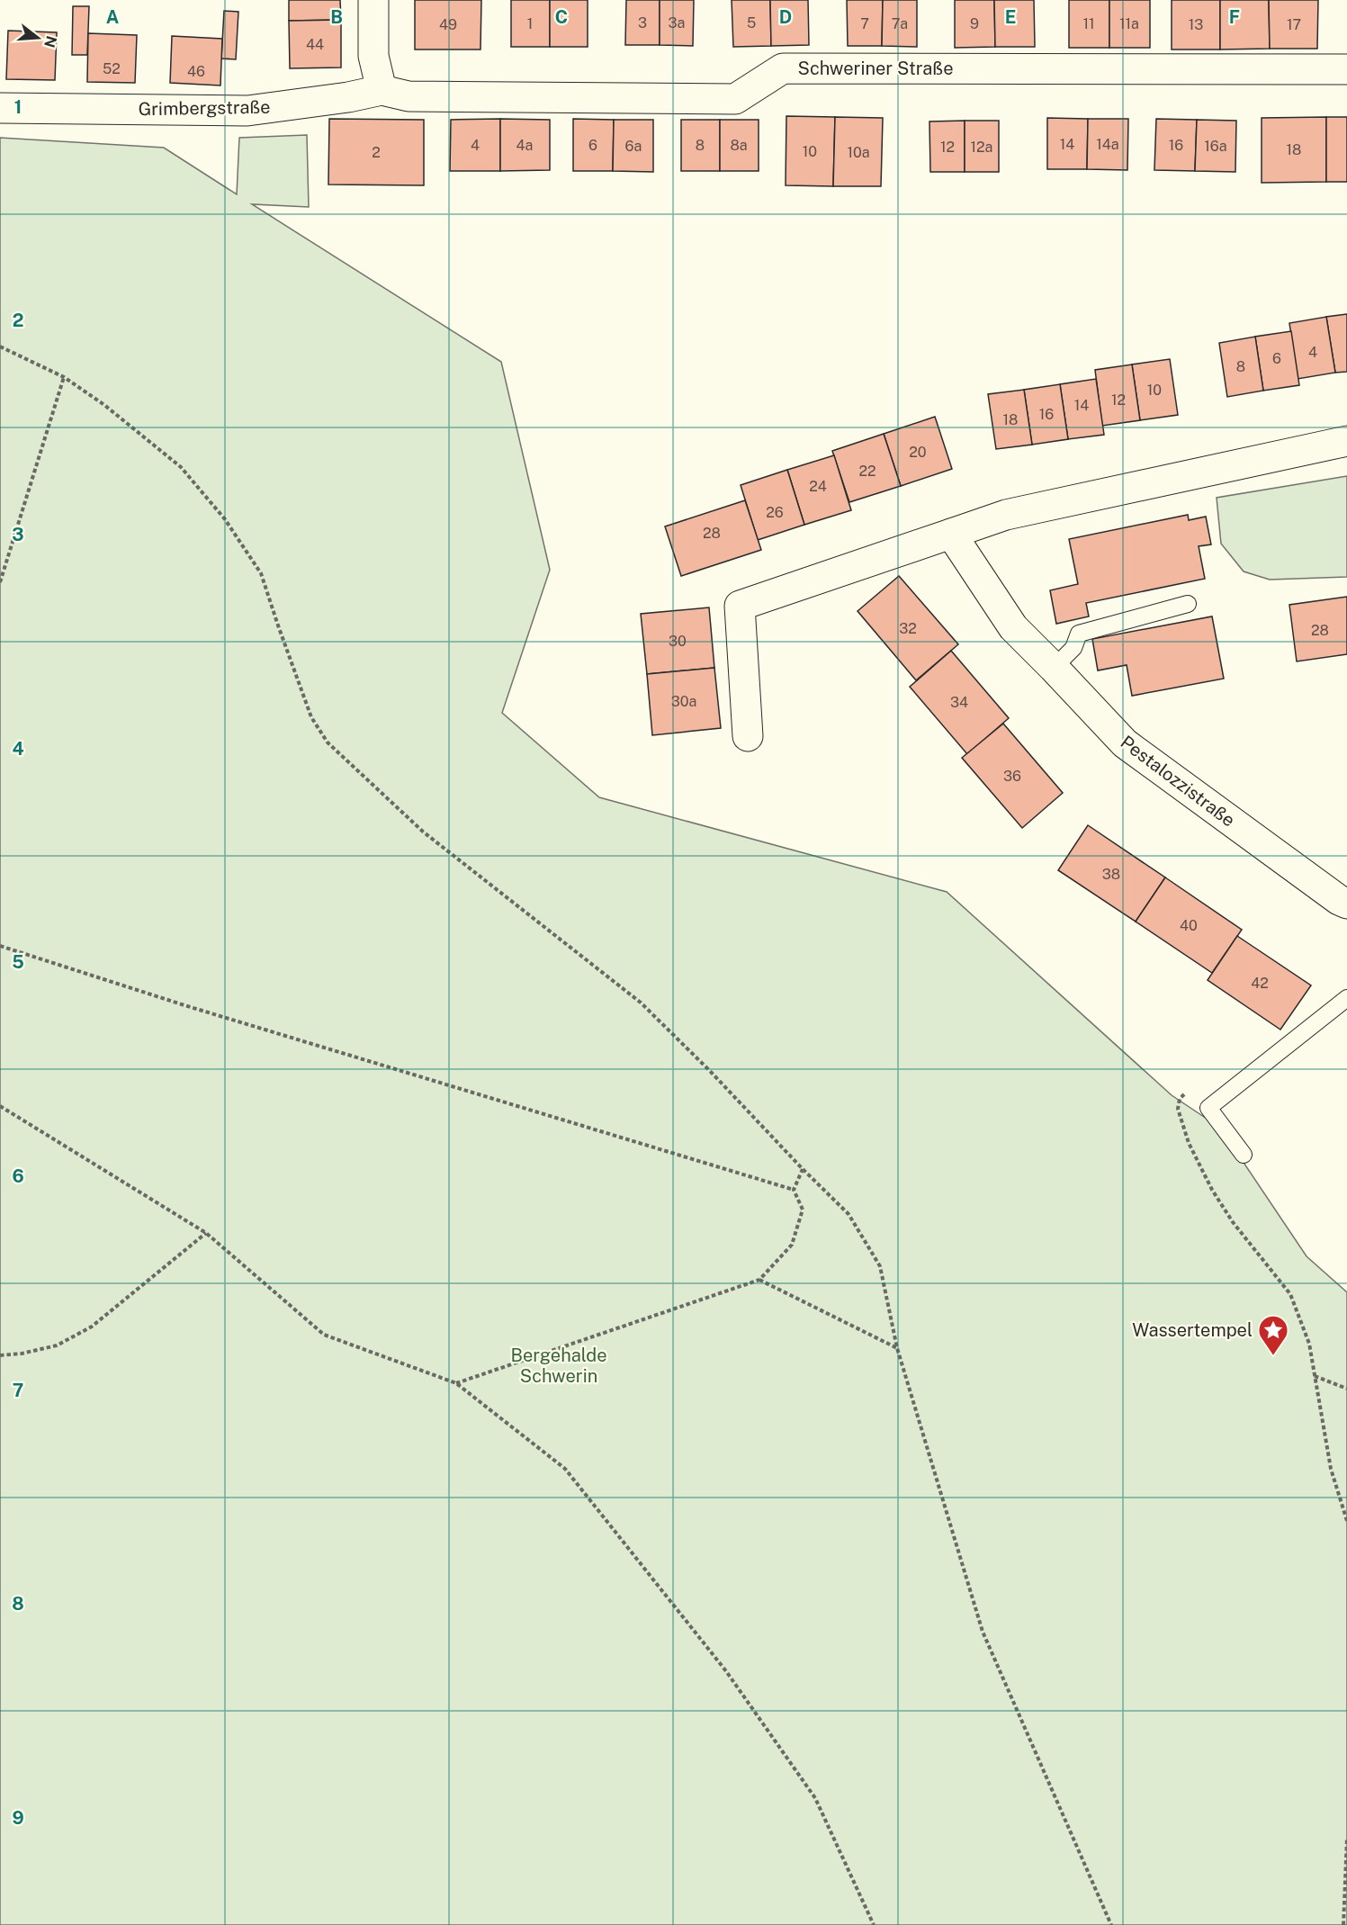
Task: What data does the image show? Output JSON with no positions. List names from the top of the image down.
{
  "streets": {
    "street": ["Schweriner Straße", "Grimbergstraße", "Pestalozzistraße"]
  },
  "crossings": [
    ["Schweriner Straße", "Grimbergstraße"]
  ],
  "parks": ["Bergehalde Schwerin"],
  "places": {
    "place": ["Wassertempel"]
  },
  "house_numbers": [
    "3",
    "3a",
    "5",
    "1",
    "7",
    "7a",
    "9",
    "11",
    "11a",
    "49",
    "13",
    "17",
    "44",
    "52",
    "46",
    "14",
    "14a",
    "4",
    "4a",
    "6",
    "8",
    "8a",
    "16",
    "6a",
    "16a",
    "12",
    "12a",
    "18",
    "10",
    "2",
    "10a",
    "4",
    "6",
    "8",
    "10",
    "12",
    "14",
    "16",
    "18",
    "20",
    "22",
    "24",
    "26",
    "28",
    "32",
    "28",
    "30",
    "30a",
    "34",
    "36",
    "38",
    "40",
    "42"
  ],
  "north": "right",
  "grid": {
    "columns": [
      "A",
      "B",
      "C",
      "D",
      "E",
      "F"
    ],
    "rows": [
      "1",
      "2",
      "3",
      "4",
      "5",
      "6",
      "7",
      "8",
      "9"
    ]
  }
}
